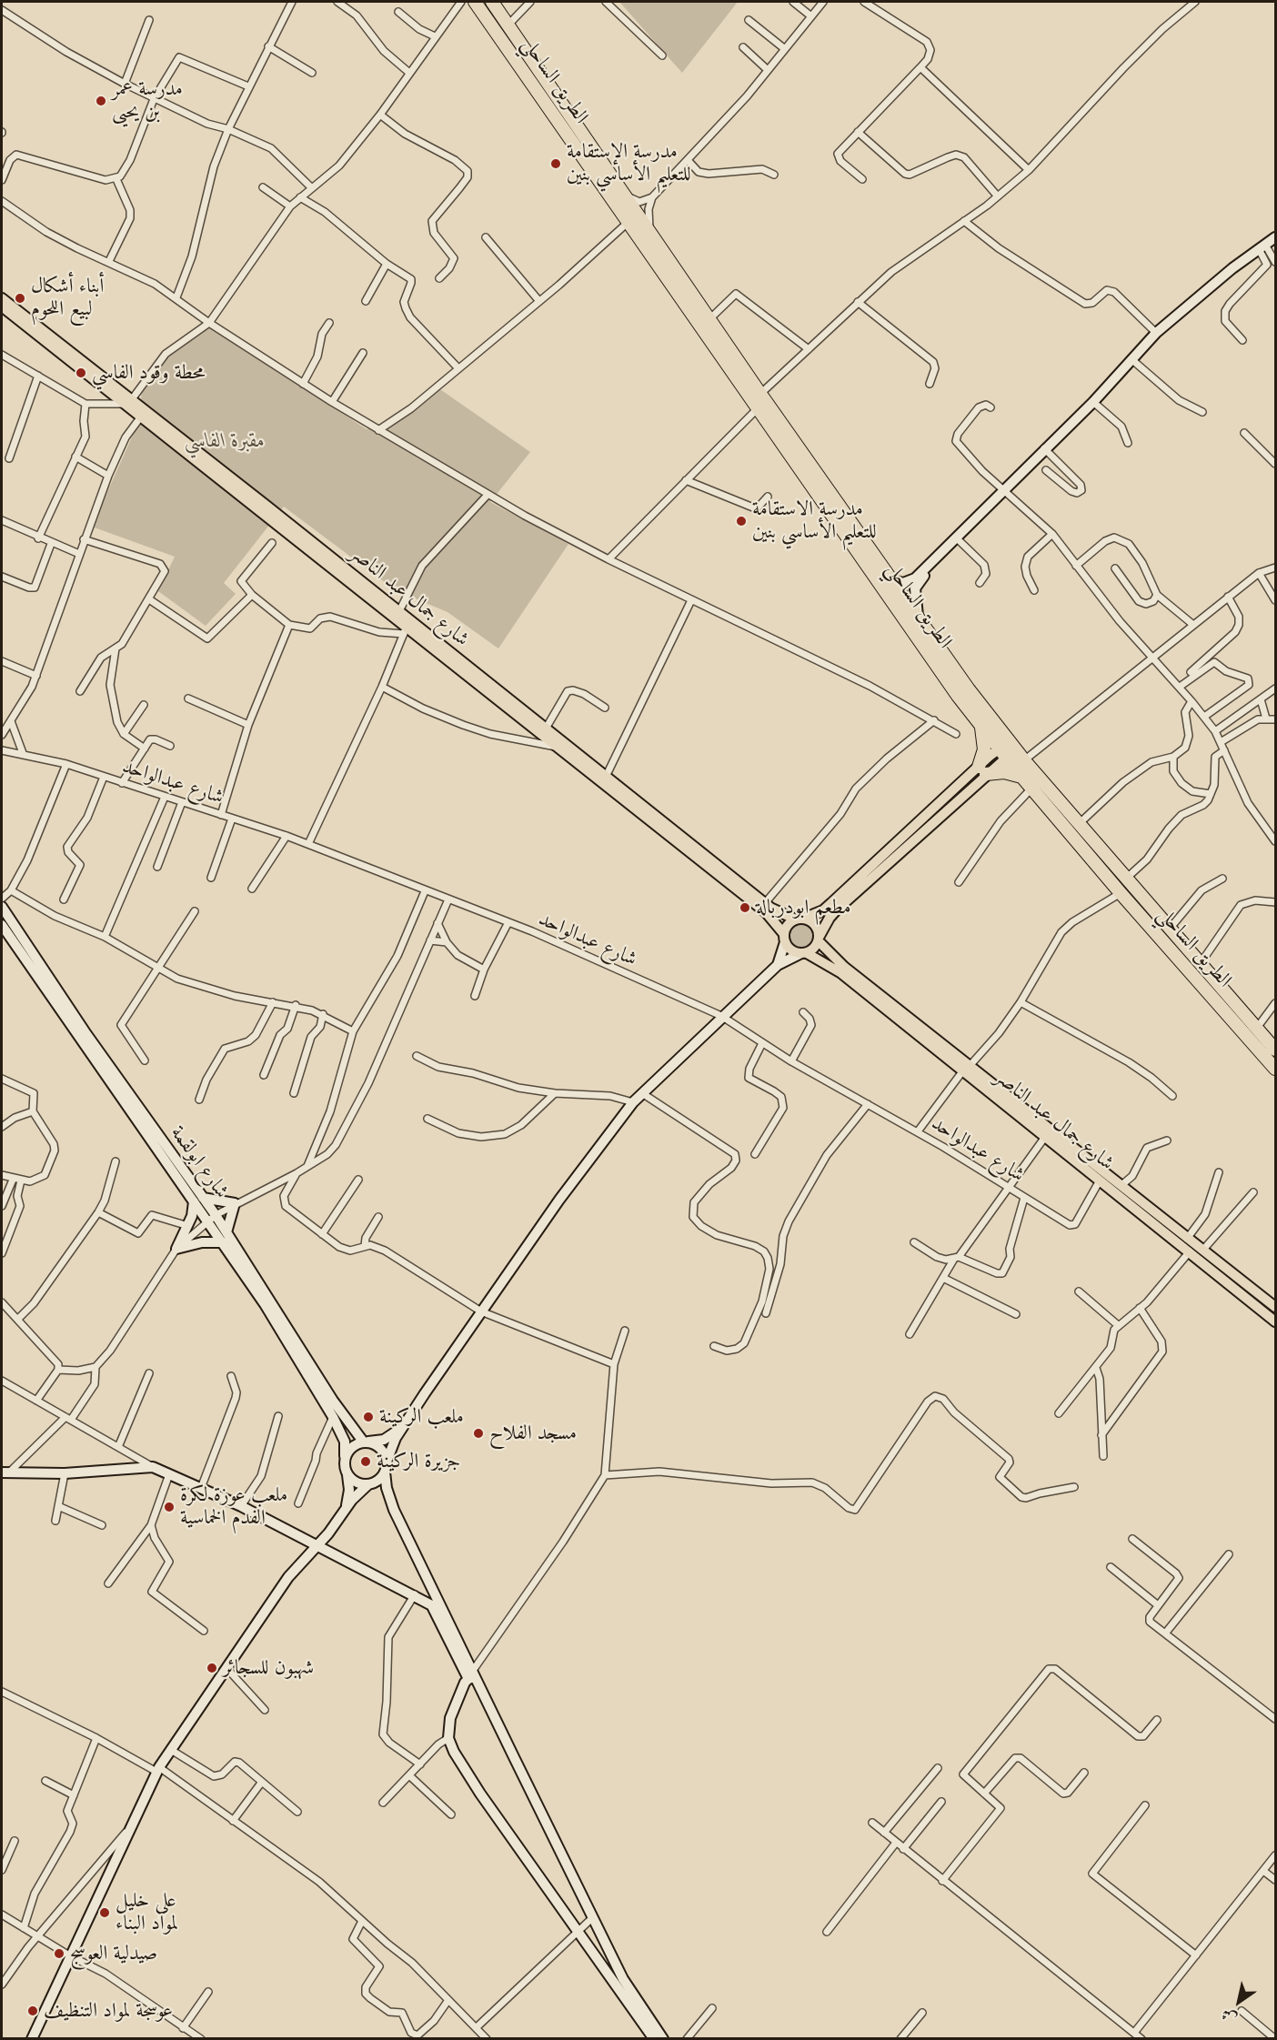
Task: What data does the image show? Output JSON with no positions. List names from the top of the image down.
{
  "streets": {
    "highway": ["الطريق الساحلي"],
    "main road": ["شارع جمال عبد الناصر"],
    "street": ["شارع عبدالواحد", "شارع ابولقمة"]
  },
  "crossings": [
    ["شارع جمال عبد الناصر", "شارع عبدالواحد"]
  ],
  "parks": ["مقبرة الفاسي"],
  "places": [
    "مدرسة عمر بن يحيى",
    "مدرسة اﻹستقامة للتعليم اﻷساسي بنين",
    "أبناء أشكال لبيع اللحوم",
    "محطة وقود الفاسي",
    "مدرسة الاستقامة للتعليم الأساسي بنين",
    "مطعم ابودربالة",
    "ملعب الركينة",
    "مسجد الفلاح",
    "جزيرة الركينة",
    "ملعب عوزة لكرة الفدم الخماسية",
    "شهبون للسجائر",
    "علي خليل لمواد البناء",
    "صيدلية العوسج",
    "عوسجة لمواد التنظيف"
  ],
  "north": "bottom left"
}
